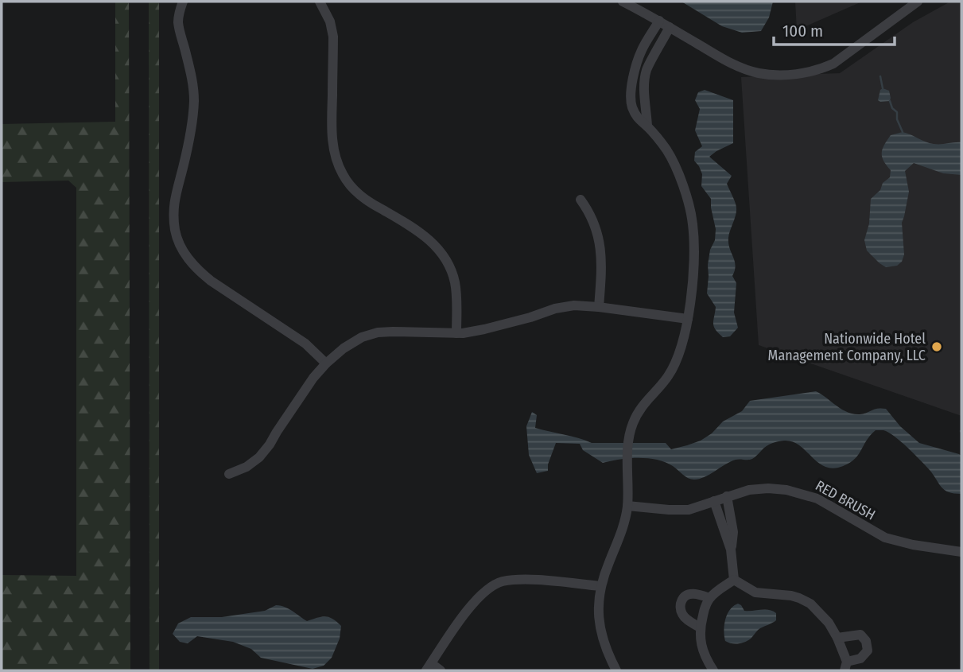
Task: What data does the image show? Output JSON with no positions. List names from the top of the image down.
{
  "streets": {
    "street": ["RED BRUSH"]
  },
  "places": ["Nationwide Hotel Management Company, LLC"],
  "scale_bar": "100 m"
}
